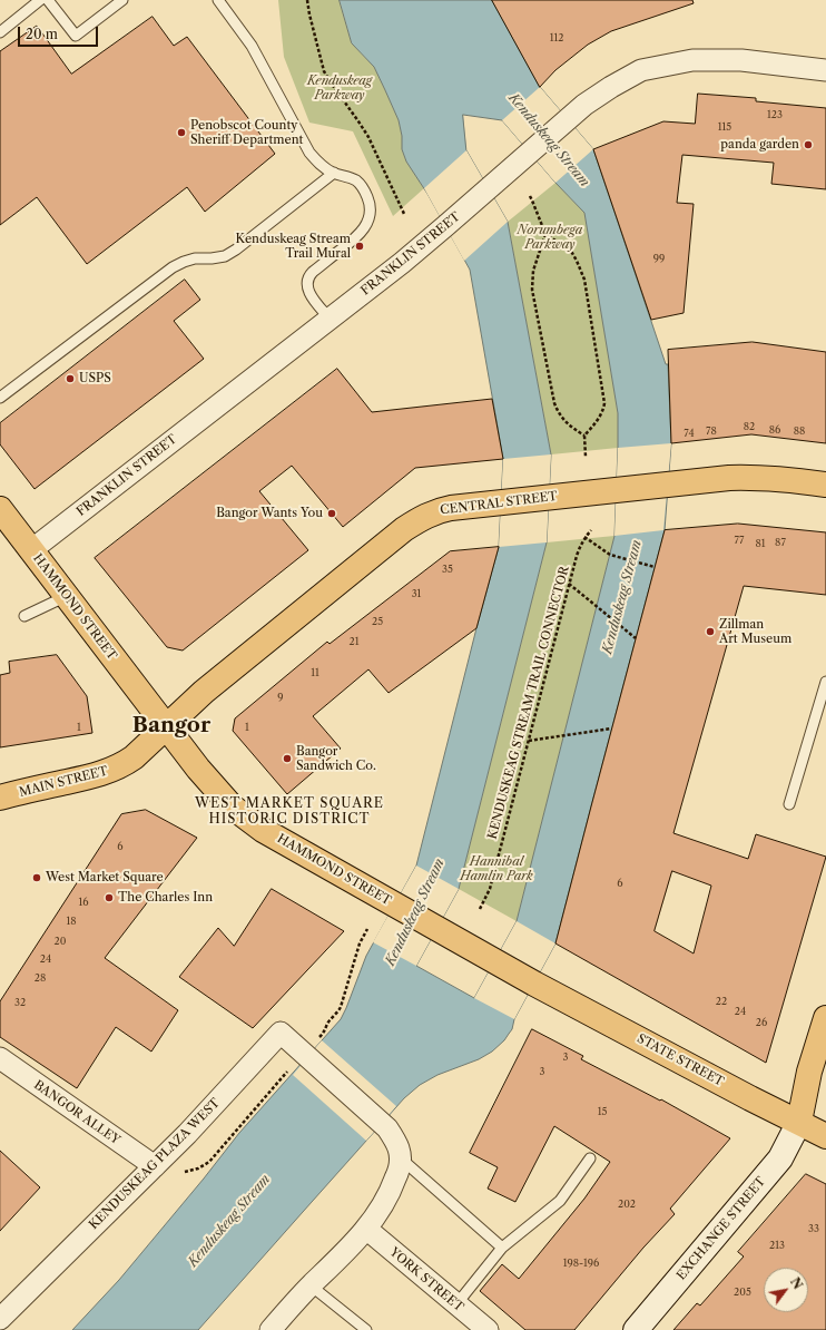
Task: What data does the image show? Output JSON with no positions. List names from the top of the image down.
{
  "streets": {
    "main road": [
      "CENTRAL STREET",
      "HAMMOND STREET",
      "MAIN STREET",
      "STATE STREET"
    ],
    "street": [
      "FRANKLIN STREET",
      "BANGOR ALLEY",
      "KENDUSKEAG PLAZA WEST",
      "EXCHANGE STREET",
      "YORK STREET"
    ],
    "path": ["KENDUSKEAG STREAM TRAIL CONNECTOR"]
  },
  "crossings": [
    ["FRANKLIN STREET", "HAMMOND STREET"],
    ["CENTRAL STREET", "HAMMOND STREET"],
    ["CENTRAL STREET", "MAIN STREET"],
    ["HAMMOND STREET", "MAIN STREET"],
    ["HAMMOND STREET", "STATE STREET"],
    ["STATE STREET", "EXCHANGE STREET"],
    ["BANGOR ALLEY", "KENDUSKEAG PLAZA WEST"]
  ],
  "districts": ["Bangor", "WEST MARKET SQUARE HISTORIC DISTRICT"],
  "water": ["Kenduskeag Stream"],
  "parks": ["Kenduskeag Parkway", "Norumbega Parkway", "Hannibal Hamlin Park"],
  "places": [
    "Penobscot County Sheriff Department",
    "panda garden",
    "Kenduskeag Stream Trail Mural",
    "USPS",
    "Bangor Wants You",
    "Zillman Art Museum",
    "Bangor Sandwich Co.",
    "West Market Square",
    "The Charles Inn"
  ],
  "house_numbers": [
    "112",
    "123",
    "115",
    "99",
    "82",
    "86",
    "78",
    "88",
    "74",
    "77",
    "87",
    "81",
    "35",
    "31",
    "25",
    "21",
    "11",
    "9",
    "1",
    "1",
    "6",
    "6",
    "16",
    "18",
    "20",
    "24",
    "28",
    "22",
    "32",
    "24",
    "26",
    "3",
    "3",
    "15",
    "202",
    "33",
    "213",
    "198-196",
    "205"
  ],
  "scale_bar": "20 m",
  "north": "top right"
}
